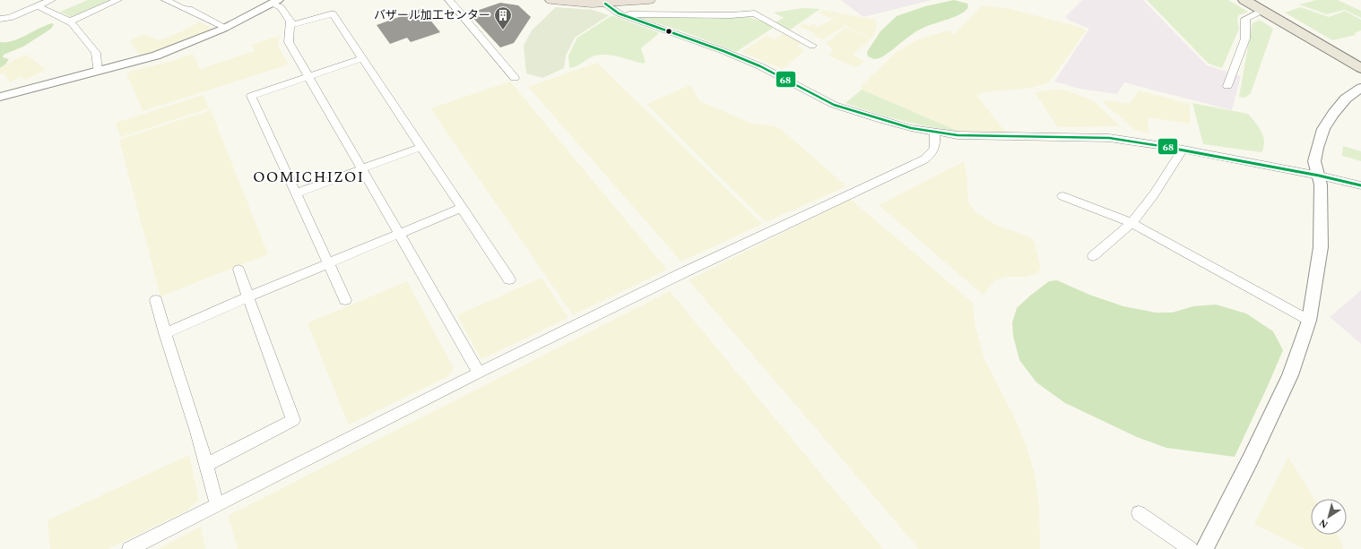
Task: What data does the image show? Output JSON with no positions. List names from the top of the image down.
{
  "districts": ["OOMICHIZOI"],
  "places": {
    "building": ["バザール加工センター"]
  },
  "lines": ["transit line 68"],
  "north": "bottom left"
}
